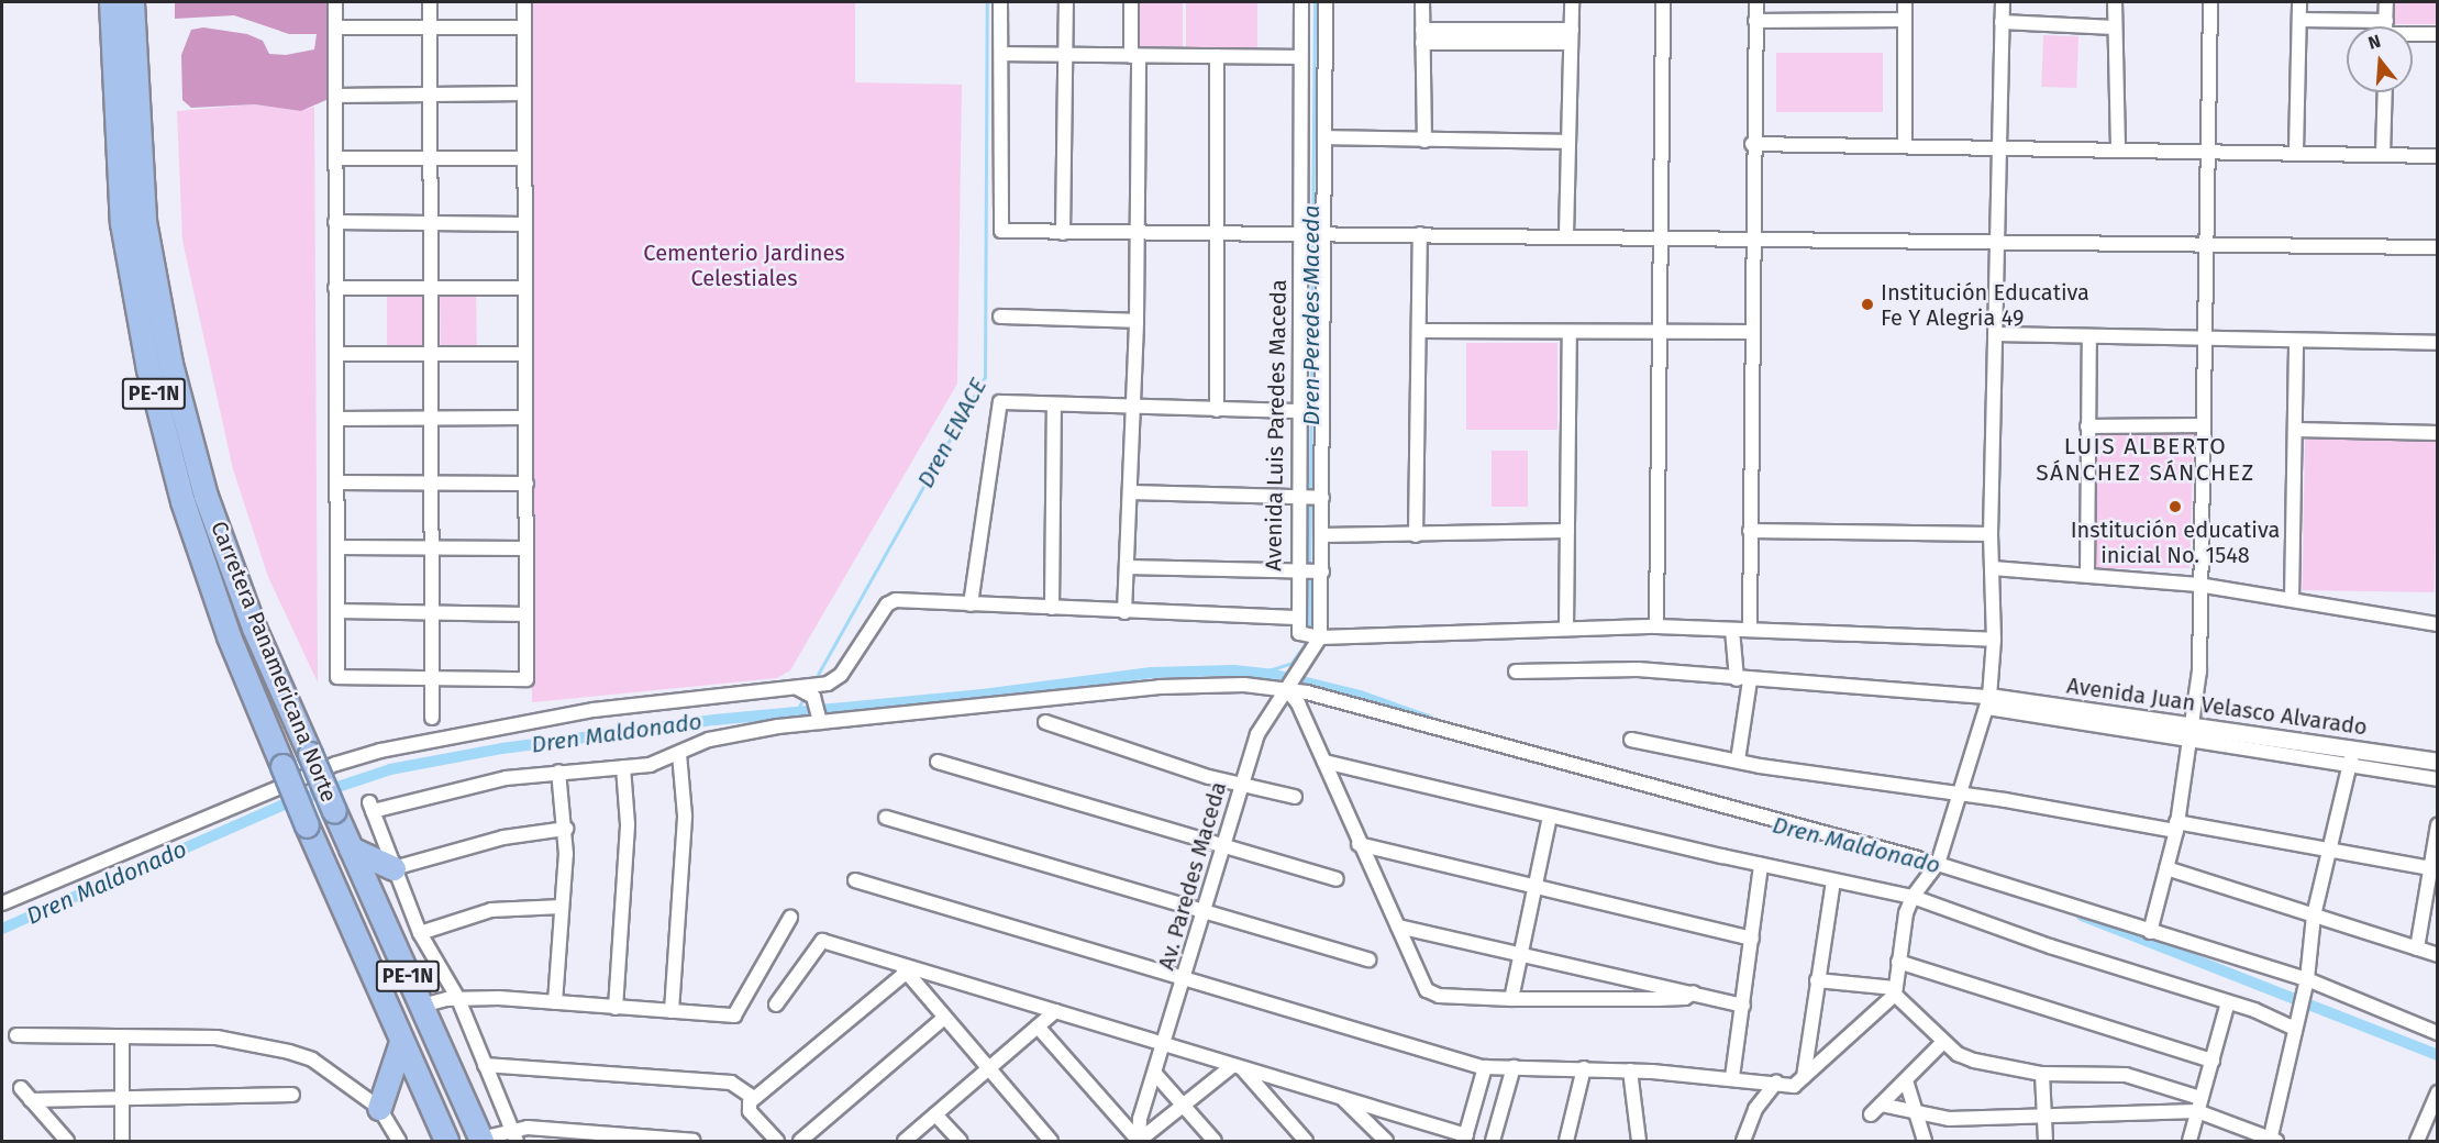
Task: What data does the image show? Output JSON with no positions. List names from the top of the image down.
{
  "streets": {
    "highway": ["PE-1N", "Carretera Panamericana Norte"],
    "street": ["Avenida Luis Paredes Maceda", "Avenida Juan Velasco Alvarado", "Av. Paredes Maceda"]
  },
  "crossings": [
    ["Avenida Luis Paredes Maceda", "Av. Paredes Maceda"]
  ],
  "districts": ["LUIS ALBERTO SÁNCHEZ SÁNCHEZ"],
  "water": ["Dren Peredes Maceda", "Dren ENACE", "Dren Maldonado"],
  "parks": ["Cementerio Jardines Celestiales"],
  "places": ["Institución Educativa Fe Y Alegria 49", "Institución educativa inicial No. 1548"],
  "north": "top"
}
